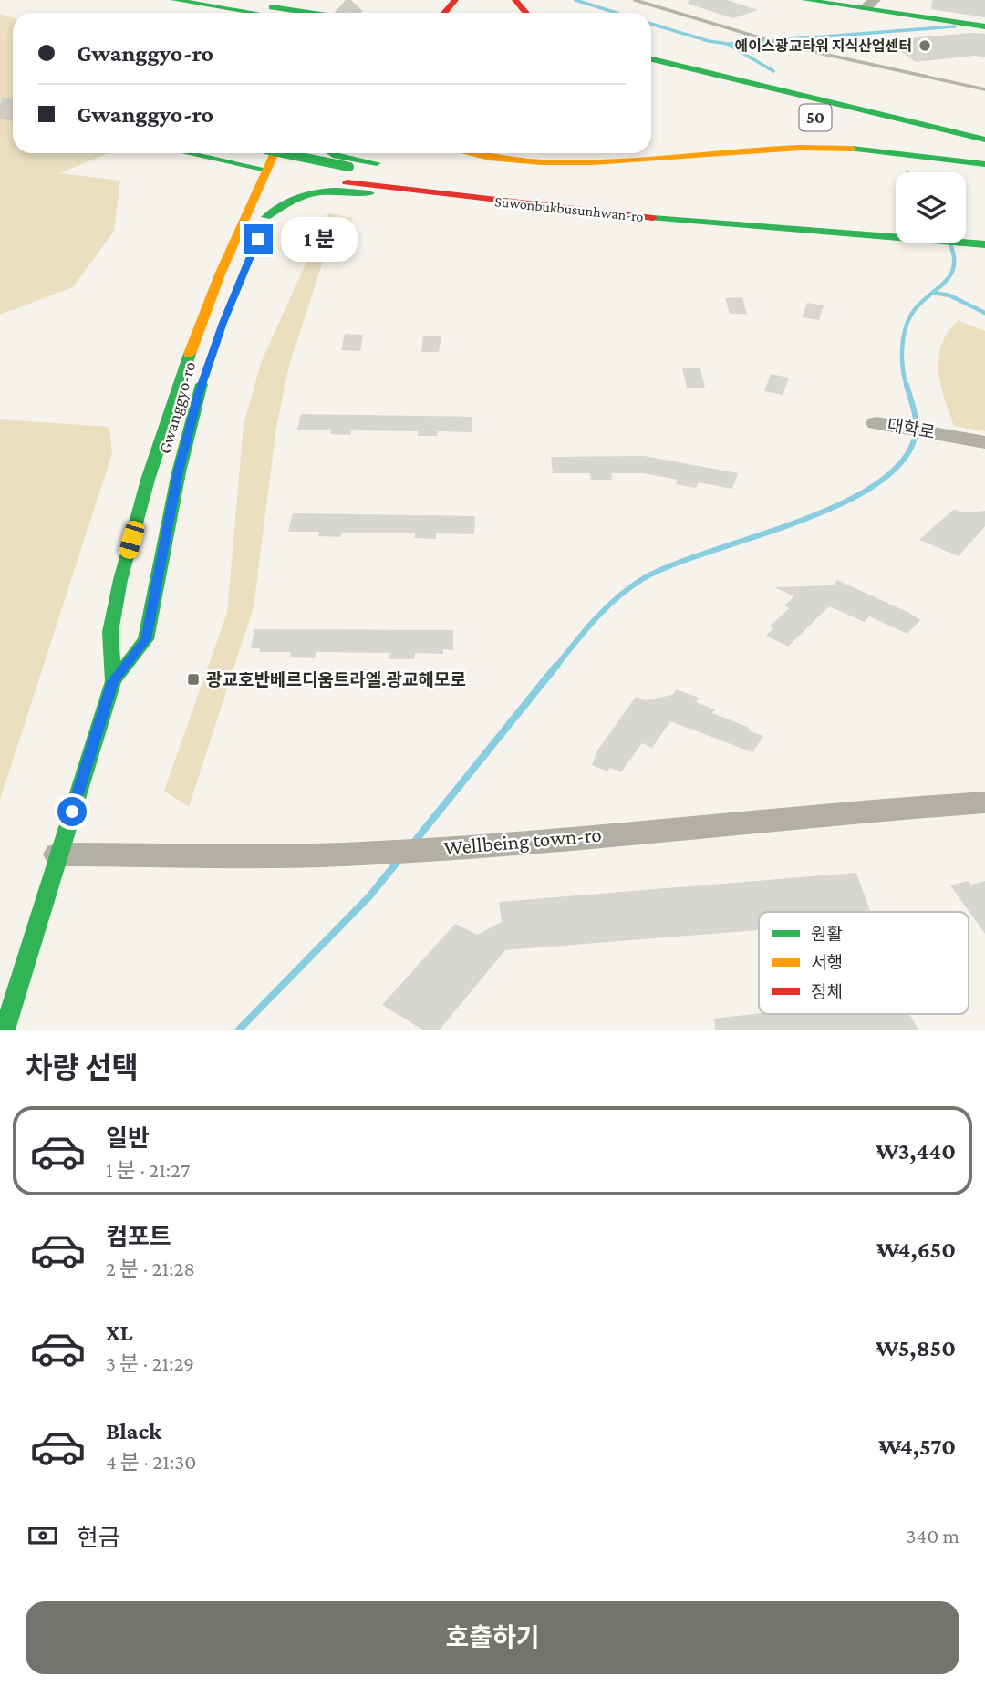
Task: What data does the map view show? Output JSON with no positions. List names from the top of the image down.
{
  "streets": {
    "main road": ["50", "Suwonbukbusunhwan-ro", "Gwanggyo-ro"],
    "street": ["대학로", "Wellbeing town-ro"]
  },
  "crossings": [
    ["Gwanggyo-ro", "Wellbeing town-ro"]
  ],
  "places": {
    "other": ["에이스광교타워 지식산업센터"],
    "transit": ["광교호반베르디움트라엘.광교해모로"]
  },
  "legend": ["원활", "서행", "정체"],
  "page": {
    "banner": ["Gwanggyo-ro", "Gwanggyo-ro"],
    "bubble": "1 분",
    "heading": "차량 선택",
    "list": [
      {
        "name": "일반",
        "note": "1 분 · 21:27",
        "value": "₩3,440"
      },
      {
        "name": "컴포트",
        "note": "2 분 · 21:28",
        "value": "₩4,650"
      },
      {
        "name": "XL",
        "note": "3 분 · 21:29",
        "value": "₩5,850"
      },
      {
        "name": "Black",
        "note": "4 분 · 21:30",
        "value": "₩4,570"
      }
    ],
    "pay": ["현금", "340 m"],
    "buttons": "호출하기"
  }
}
